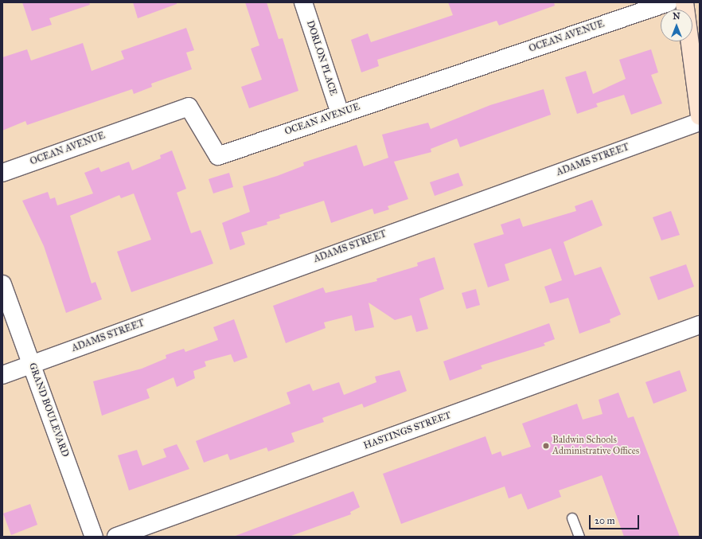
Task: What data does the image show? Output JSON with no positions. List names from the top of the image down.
{
  "streets": {
    "street": [
      "OCEAN AVENUE",
      "DORLON PLACE",
      "ADAMS STREET",
      "GRAND BOULEVARD",
      "HASTINGS STREET"
    ]
  },
  "crossings": [
    ["OCEAN AVENUE", "DORLON PLACE"],
    ["ADAMS STREET", "GRAND BOULEVARD"]
  ],
  "places": ["Baldwin Schools Administrative Offices"],
  "scale_bar": "20 m",
  "north": "top"
}
